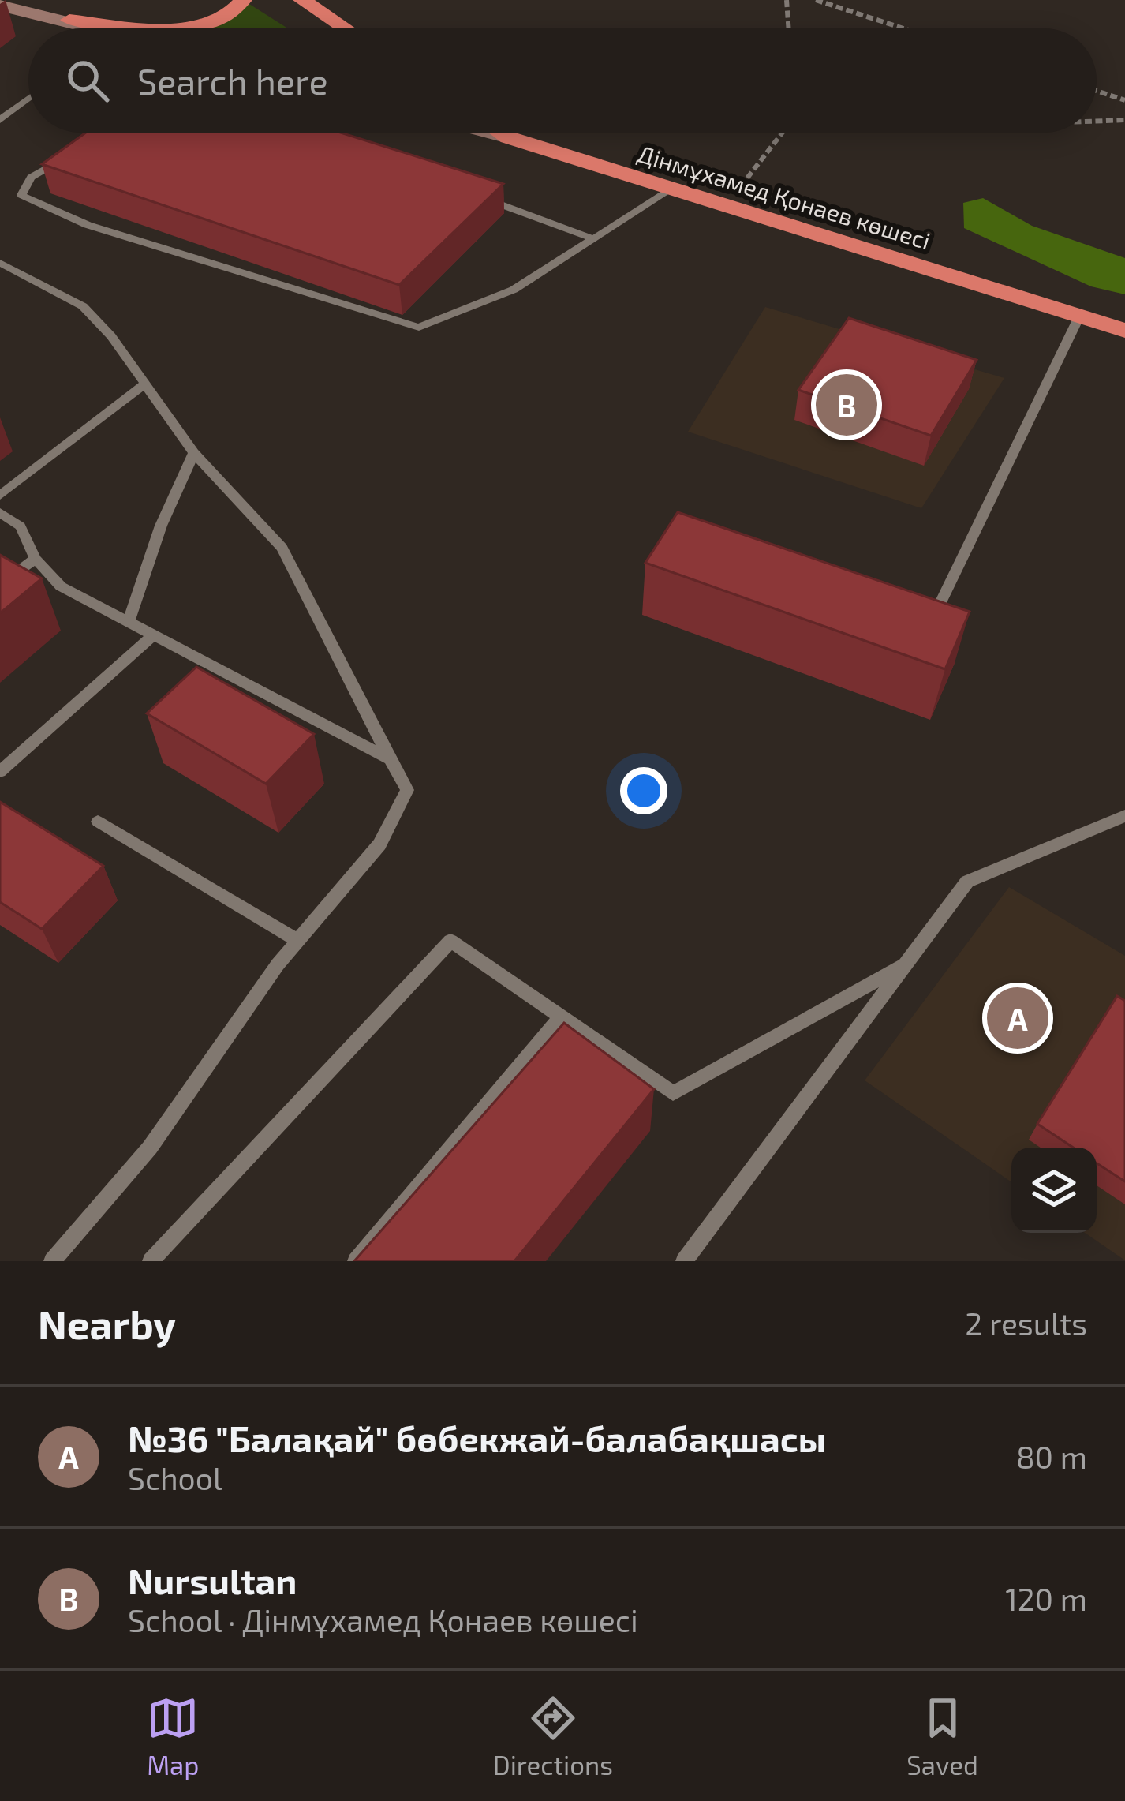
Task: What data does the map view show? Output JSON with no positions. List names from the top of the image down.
{
  "streets": {
    "highway": ["Дінмұхамед Қонаев көшесі"]
  },
  "page": {
    "search": "Search here",
    "pins": ["B", "A"],
    "heading": ["Nearby", "2 results"],
    "list": [
      {
        "mark": "A",
        "name": "№36 \"Балақай\" бөбекжай-балабақшасы",
        "note": "School",
        "value": "80 m"
      },
      {
        "mark": "B",
        "name": "Nursultan",
        "note": "School · Дінмұхамед Қонаев көшесі",
        "value": "120 m"
      }
    ],
    "nav": ["Map", "Directions", "Saved"]
  }
}
